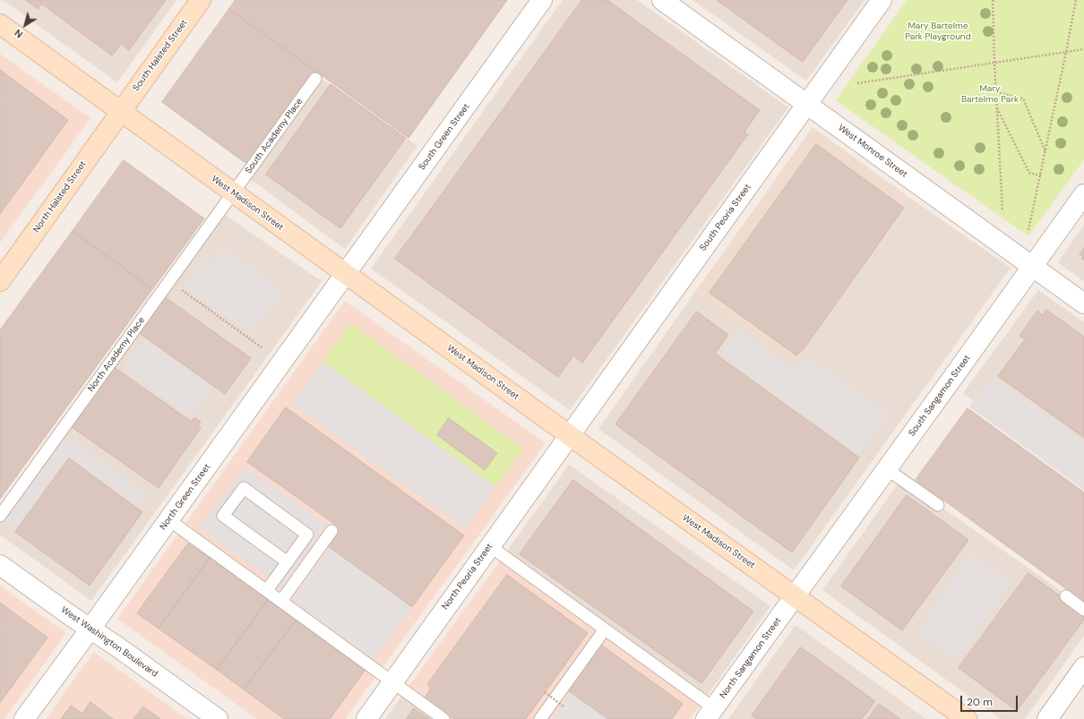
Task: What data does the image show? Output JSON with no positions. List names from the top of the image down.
{
  "streets": {
    "main road": ["South Halsted Street", "North Halsted Street", "West Madison Street"],
    "street": [
      "South Green Street",
      "West Monroe Street",
      "South Peoria Street",
      "South Sangamon Street",
      "North Green Street",
      "North Peoria Street",
      "West Washington Boulevard",
      "North Sangamon Street"
    ],
    "lane": ["South Academy Place", "North Academy Place"]
  },
  "crossings": [
    ["South Halsted Street", "North Halsted Street"],
    ["South Halsted Street", "West Madison Street"],
    ["South Academy Place", "West Madison Street"],
    ["South Academy Place", "North Academy Place"],
    ["South Green Street", "West Madison Street"],
    ["South Green Street", "North Green Street"],
    ["West Monroe Street", "South Peoria Street"],
    ["West Monroe Street", "South Sangamon Street"],
    ["North Halsted Street", "West Madison Street"],
    ["West Madison Street", "South Peoria Street"],
    ["West Madison Street", "North Academy Place"],
    ["West Madison Street", "South Sangamon Street"],
    ["West Madison Street", "North Green Street"],
    ["West Madison Street", "North Peoria Street"],
    ["West Madison Street", "North Sangamon Street"],
    ["South Peoria Street", "North Peoria Street"],
    ["South Sangamon Street", "North Sangamon Street"],
    ["North Green Street", "West Washington Boulevard"]
  ],
  "parks": ["Mary Bartelme Park Playground", "Mary Bartelme Park"],
  "scale_bar": "20 m",
  "north": "bottom left"
}
